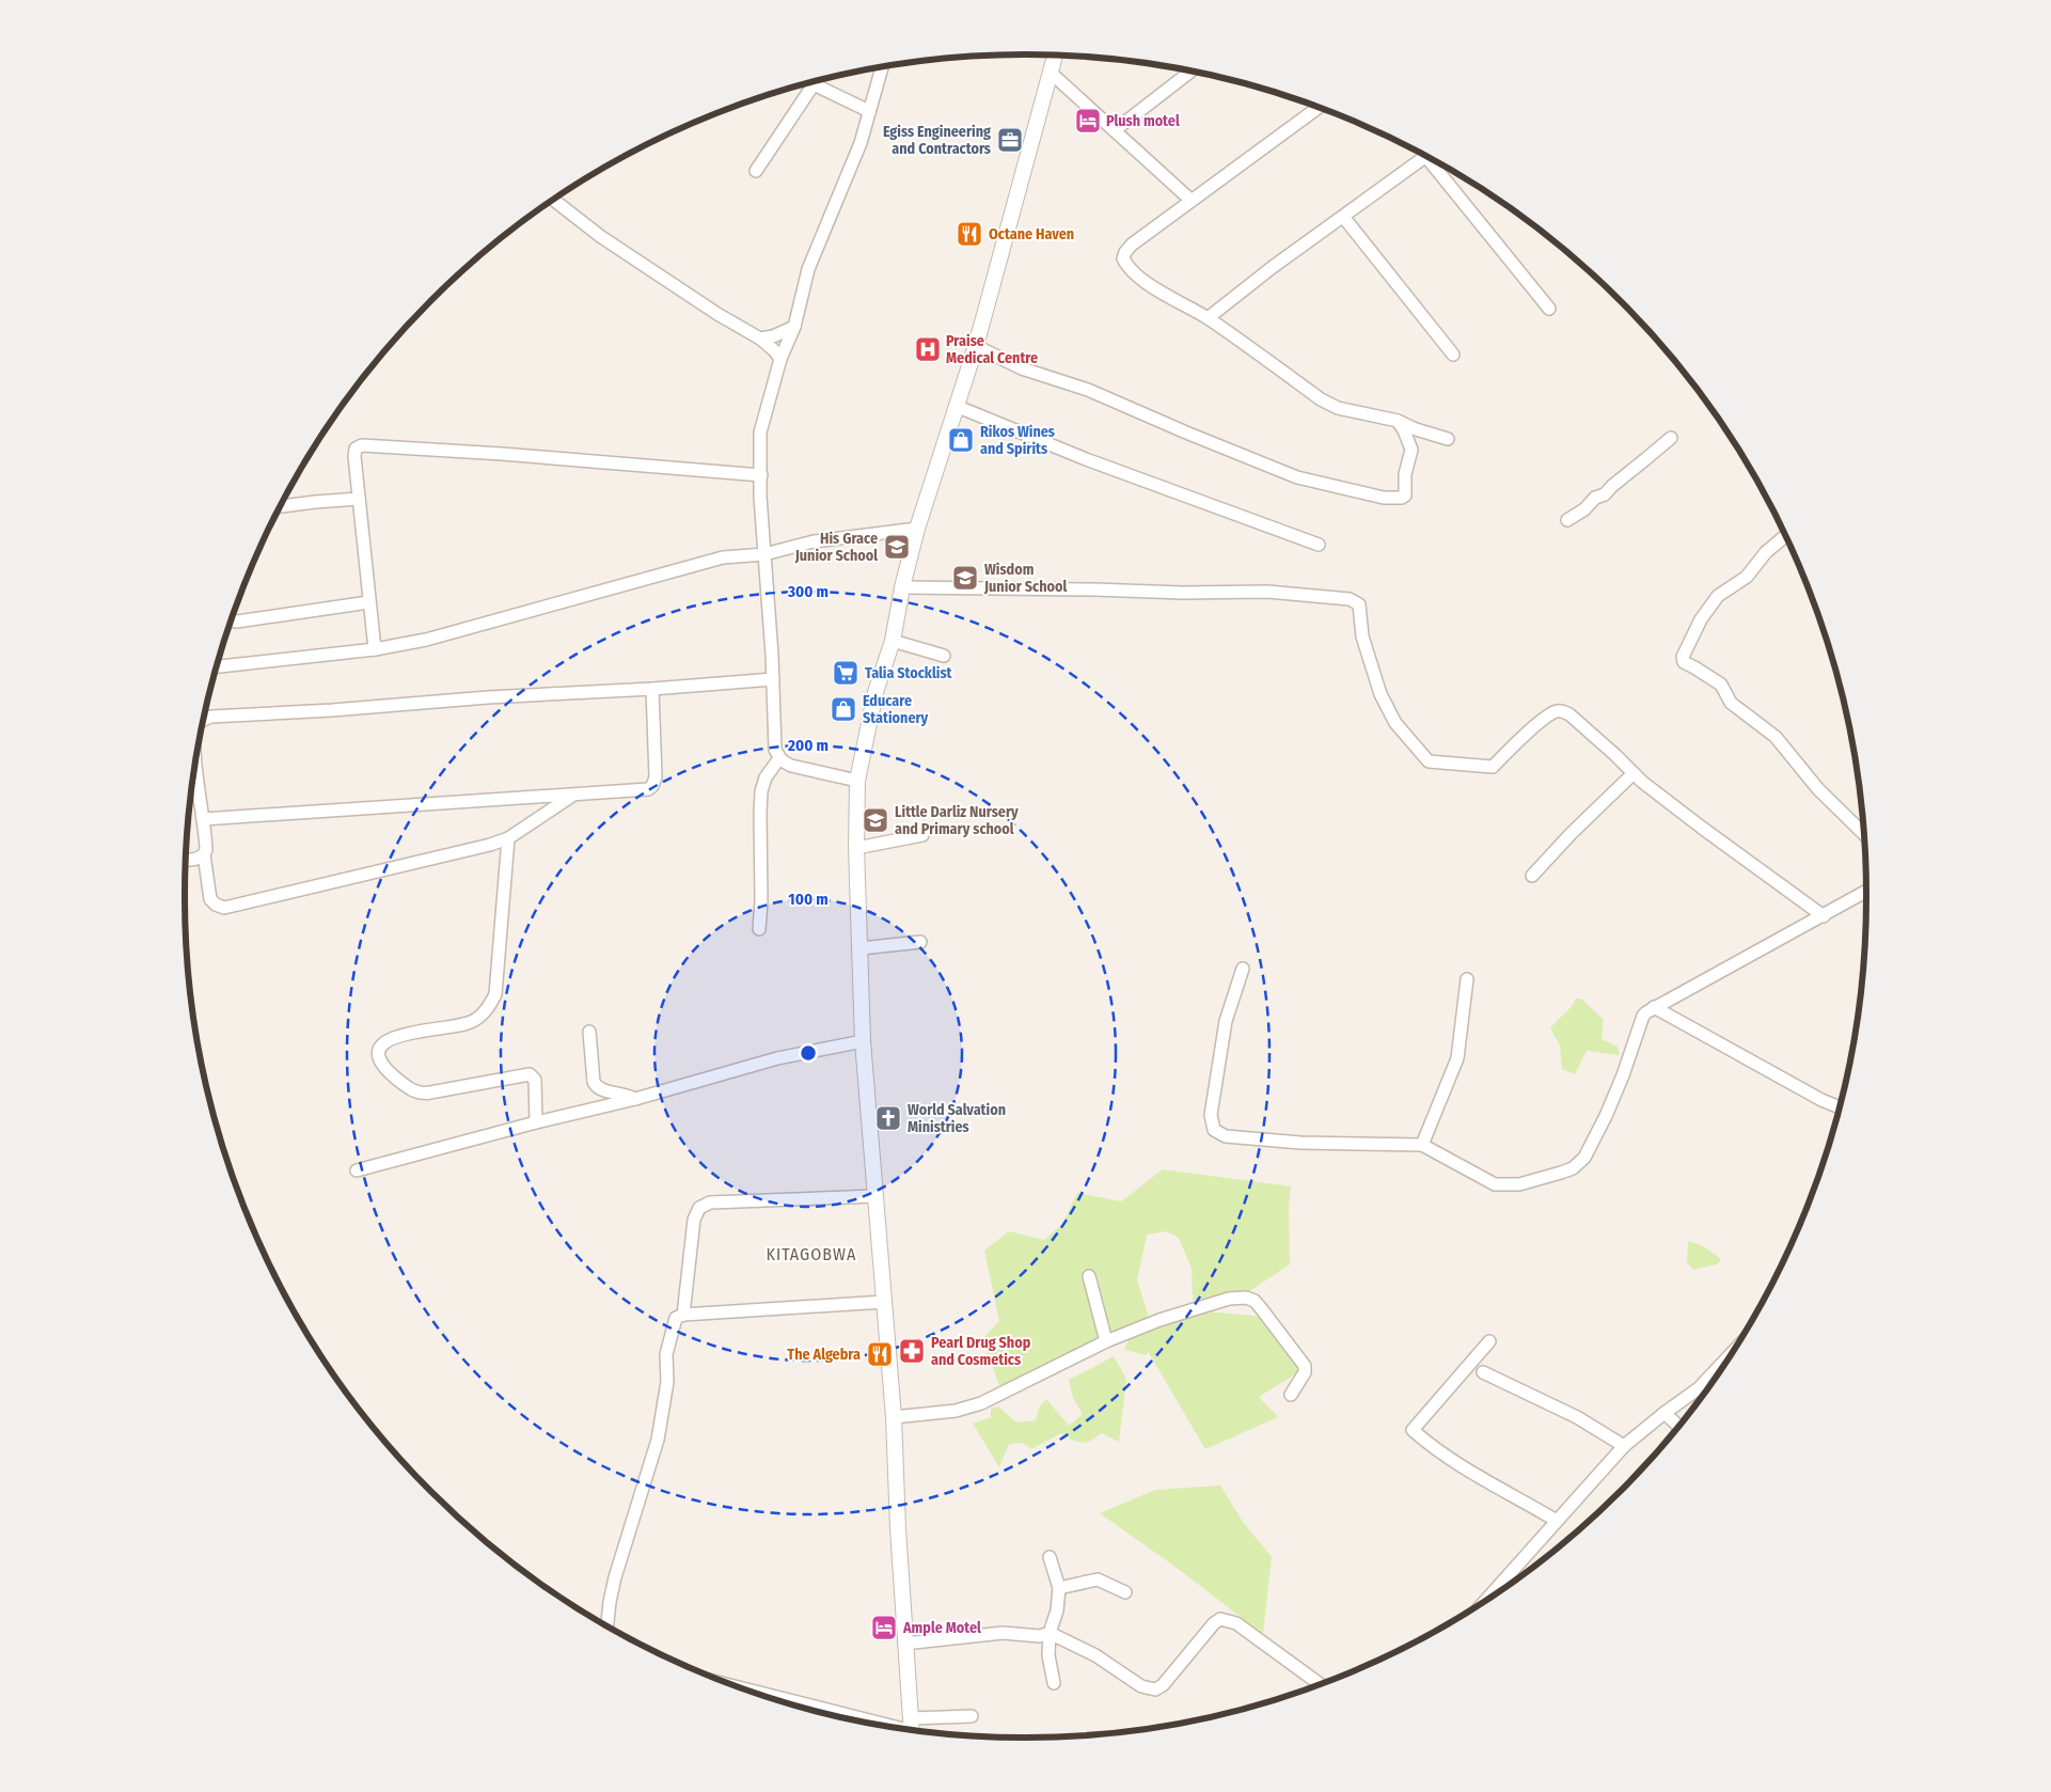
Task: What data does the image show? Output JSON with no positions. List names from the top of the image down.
{
  "districts": ["KITAGOBWA"],
  "places": {
    "hotel": ["Plush motel", "Ample Motel"],
    "office": ["Egiss Engineering and Contractors"],
    "restaurant": ["Octane Haven", "The Algebra"],
    "hospital": ["Praise Medical Centre"],
    "shop": ["Rikos Wines and Spirits", "Educare Stationery"],
    "school or university": ["His Grace Junior School", "Wisdom Junior School", "Little Darliz Nursery and Primary school"],
    "supermarket": ["Talia Stocklist"],
    "church": ["World Salvation Ministries"],
    "pharmacy": ["Pearl Drug Shop and Cosmetics"]
  },
  "rings": ["300 m", "200 m", "100 m"]
}
